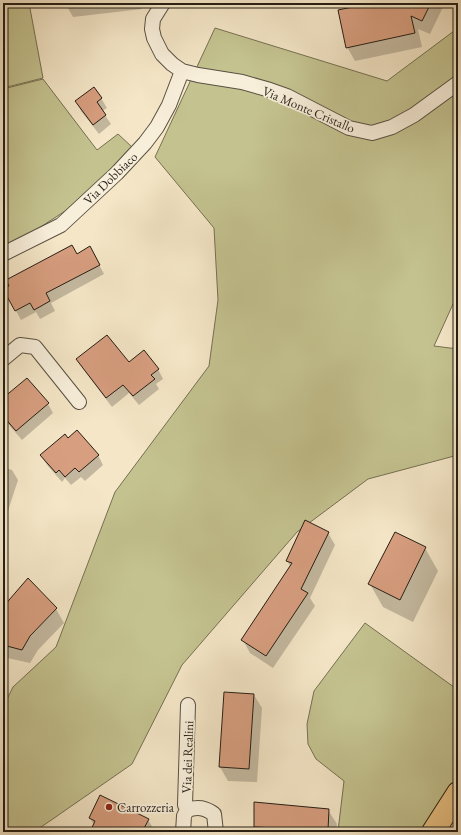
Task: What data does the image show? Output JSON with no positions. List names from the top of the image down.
{
  "streets": {
    "street": ["Via Monte Cristallo", "Via Dobbiaco", "Via dei Realini"]
  },
  "crossings": [
    ["Via Monte Cristallo", "Via Dobbiaco"]
  ],
  "places": ["Carrozzeria"]
}
